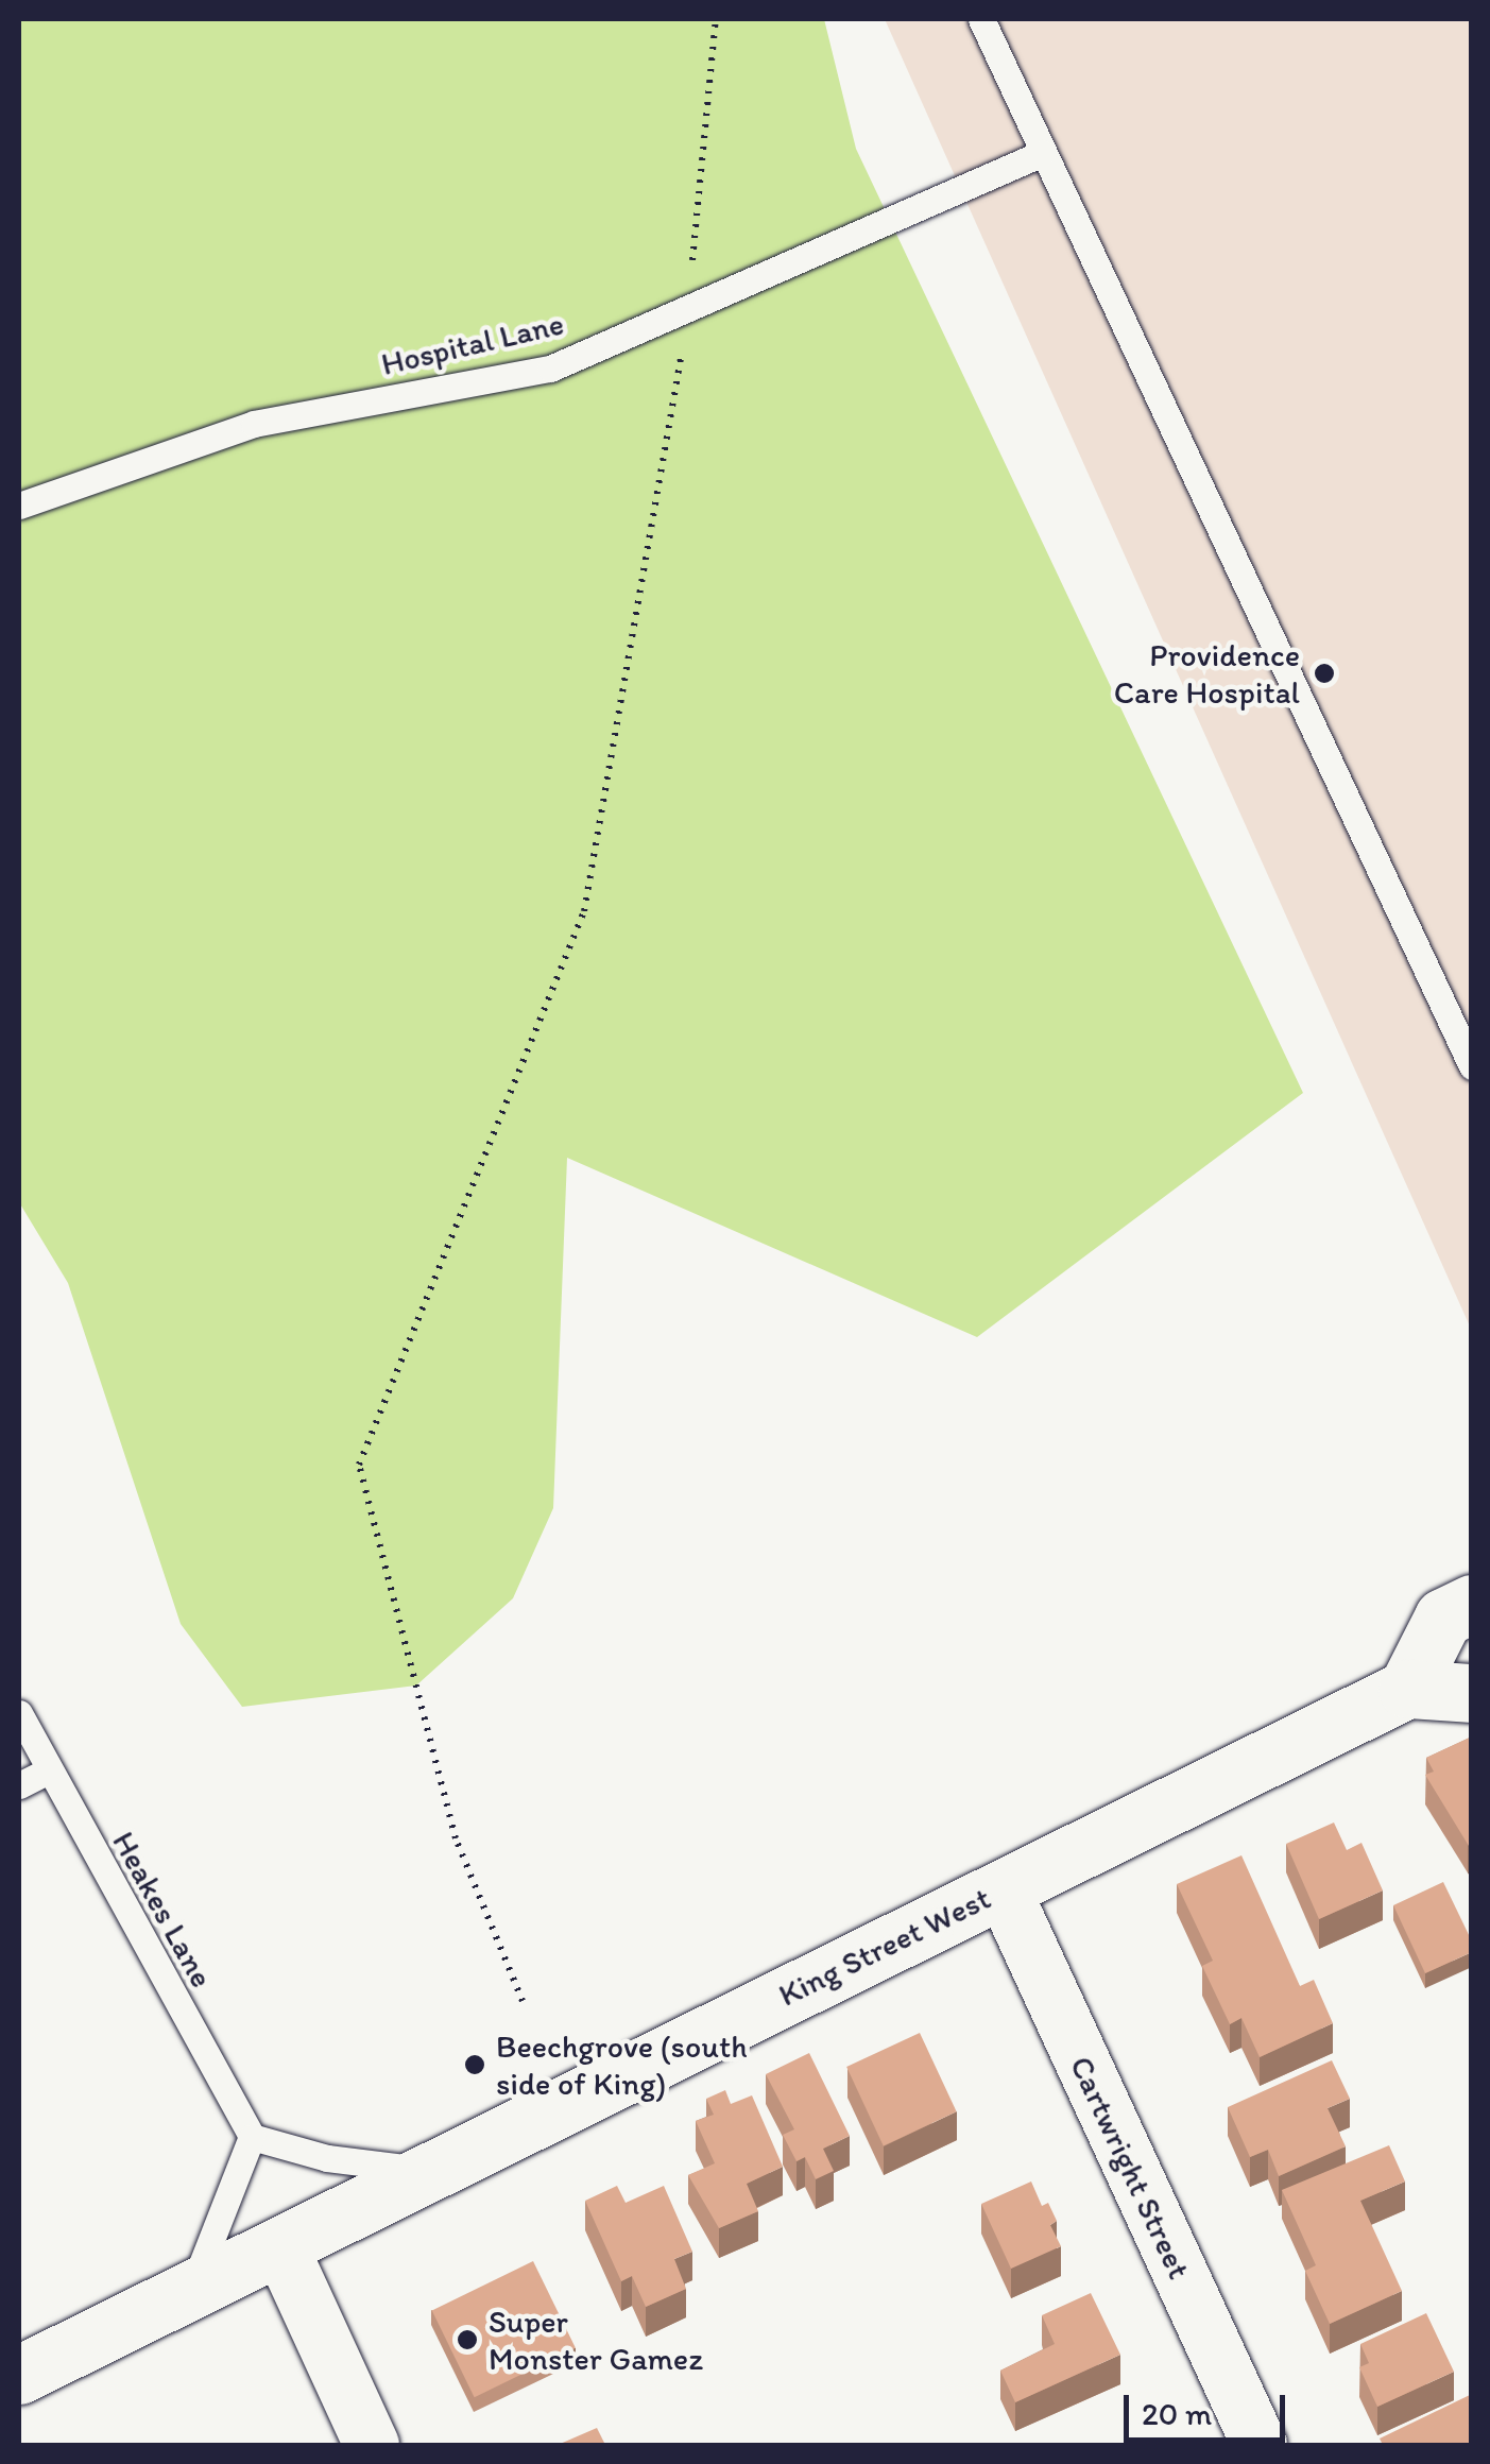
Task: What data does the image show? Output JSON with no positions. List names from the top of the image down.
{
  "streets": {
    "main road": ["King Street West"],
    "street": ["Cartwright Street"],
    "lane": ["Hospital Lane", "Heakes Lane"]
  },
  "crossings": [
    ["King Street West", "Cartwright Street"]
  ],
  "places": ["Providence Care Hospital", "Beechgrove (south side of King)", "Super Monster Gamez"],
  "scale_bar": "20 m"
}
